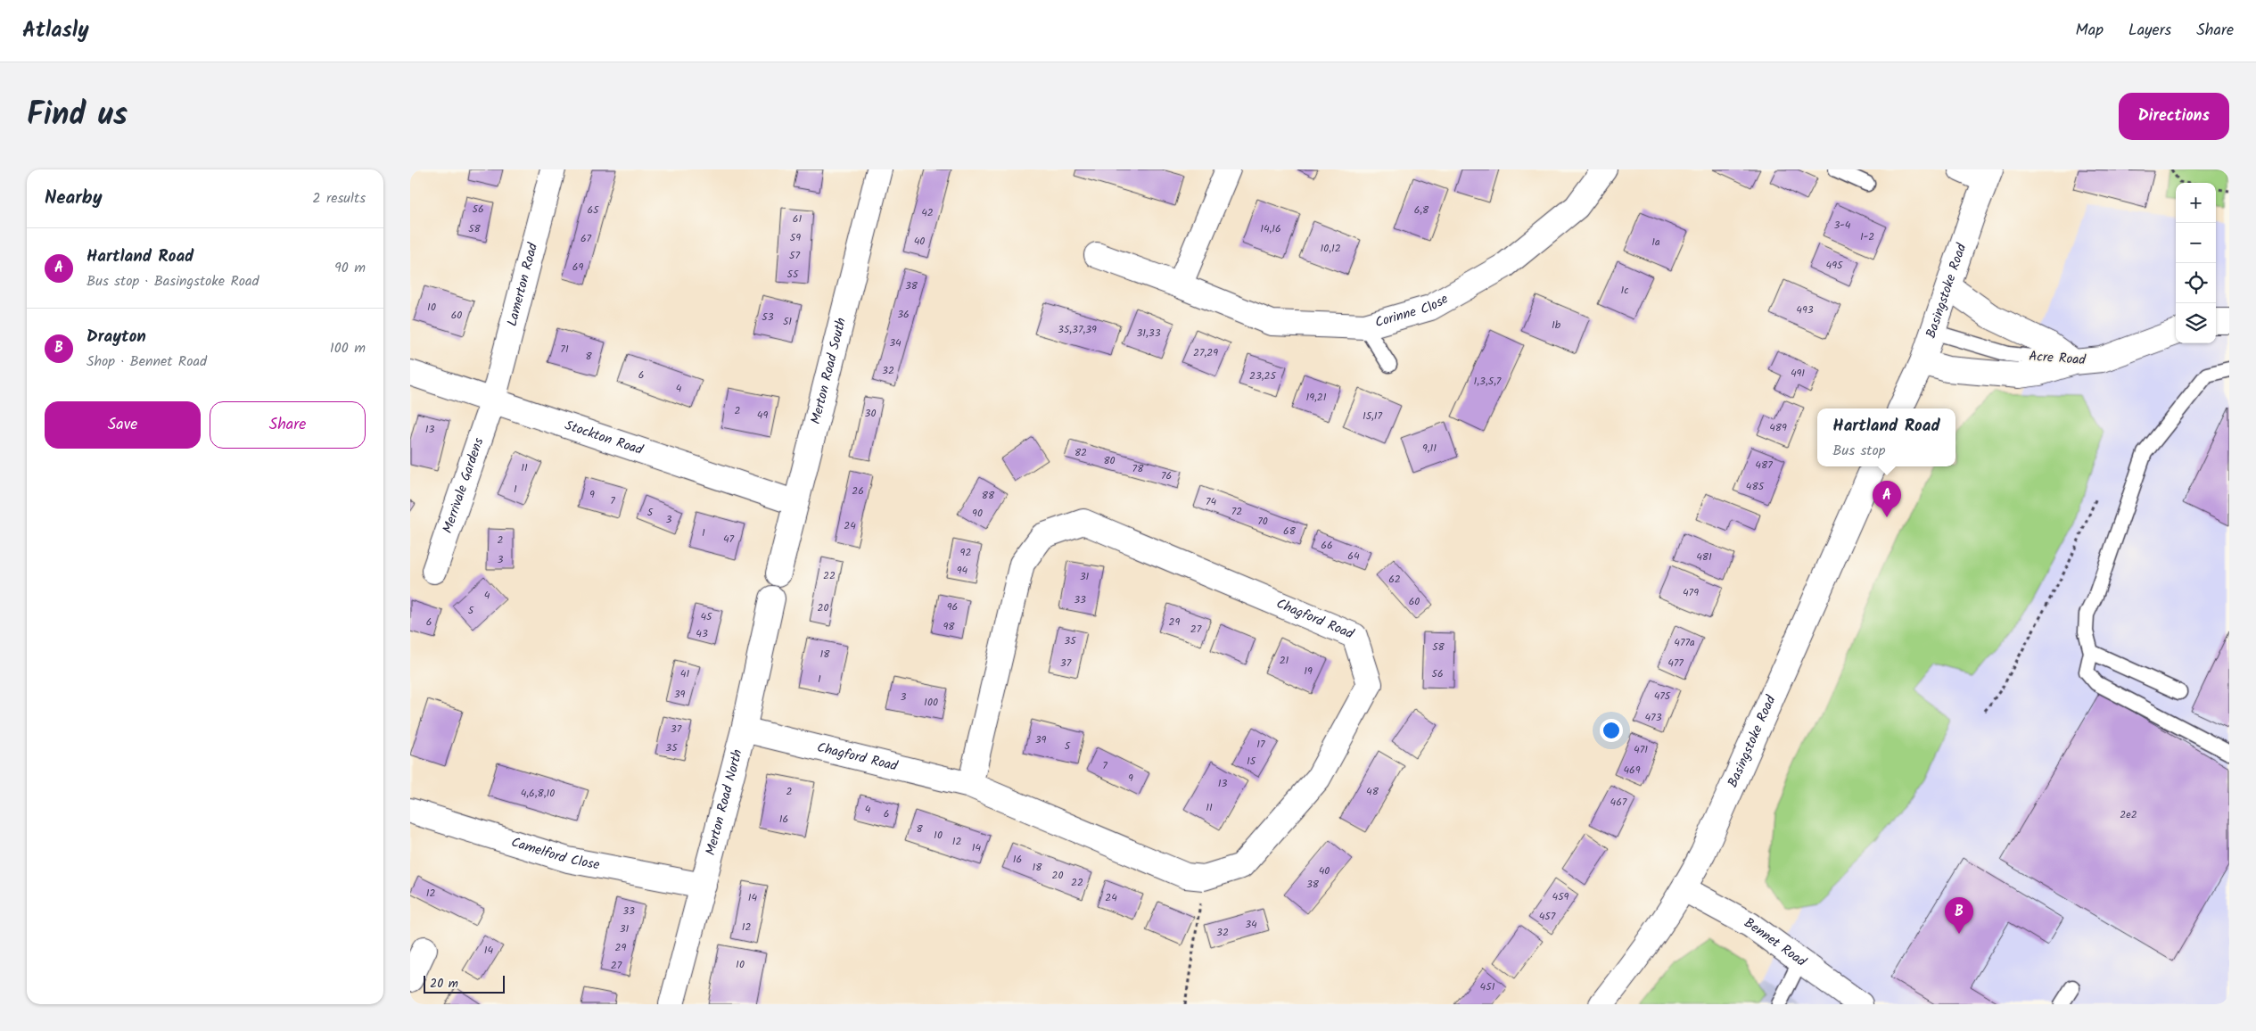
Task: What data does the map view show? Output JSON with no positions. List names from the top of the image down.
{
  "streets": {
    "street": [
      "Lamerton Road",
      "Basingstoke Road",
      "Corinne Close",
      "Acre Road",
      "Merton Road South",
      "Stockton Road",
      "Merrivale Gardens",
      "Chagford Road",
      "Merton Road North",
      "Camelford Close",
      "Bennet Road"
    ]
  },
  "crossings": [
    ["Lamerton Road", "Stockton Road"],
    ["Lamerton Road", "Merrivale Gardens"],
    ["Basingstoke Road", "Acre Road"],
    ["Basingstoke Road", "Bennet Road"],
    ["Merton Road South", "Stockton Road"],
    ["Stockton Road", "Merrivale Gardens"],
    ["Chagford Road", "Merton Road North"],
    ["Merton Road North", "Camelford Close"]
  ],
  "house_numbers": [
    "56",
    "65",
    "6,8",
    "42",
    "61",
    "3-4",
    "58",
    "14,16",
    "1-2",
    "59",
    "67",
    "40",
    "1a",
    "10,12",
    "57",
    "495",
    "69",
    "55",
    "38",
    "1c",
    "10",
    "493",
    "36",
    "60",
    "53",
    "51",
    "1b",
    "35,37,39",
    "31,33",
    "34",
    "71",
    "27,29",
    "8",
    "32",
    "491",
    "6",
    "23,25",
    "1,3,5,7",
    "4",
    "19,21",
    "2",
    "30",
    "49",
    "15,17",
    "489",
    "13",
    "9,11",
    "82",
    "80",
    "487",
    "11",
    "78",
    "76",
    "485",
    "1",
    "26",
    "9",
    "88",
    "7",
    "74",
    "72",
    "5",
    "90",
    "3",
    "70",
    "24",
    "68",
    "1",
    "47",
    "2",
    "66",
    "92",
    "64",
    "481",
    "3",
    "94",
    "22",
    "31",
    "62",
    "479",
    "4",
    "33",
    "60",
    "96",
    "20",
    "5",
    "45",
    "6",
    "29",
    "98",
    "27",
    "43",
    "35",
    "477a",
    "58",
    "18",
    "21",
    "37",
    "477",
    "19",
    "41",
    "56",
    "1",
    "39",
    "475",
    "3",
    "100",
    "473",
    "37",
    "39",
    "17",
    "5",
    "35",
    "471",
    "15",
    "7",
    "469",
    "9",
    "13",
    "2",
    "48",
    "4,6,8,10",
    "467",
    "11",
    "4",
    "6",
    "2e2",
    "16",
    "8",
    "10",
    "12",
    "14",
    "16",
    "18",
    "40",
    "20",
    "22",
    "38",
    "12",
    "459",
    "14",
    "24",
    "33",
    "457",
    "34",
    "12",
    "31",
    "32",
    "29",
    "14",
    "10",
    "27",
    "451"
  ],
  "scale_bar": "20 m",
  "page": {
    "header": "Atlasly",
    "nav": ["Map", "Layers", "Share"],
    "title": "Find us",
    "buttons": [
      "Directions",
      ["Save", "Share"]
    ],
    "heading": ["Nearby", "2 results"],
    "map_buttons": ["+", "−"],
    "list": [
      {
        "mark": "A",
        "name": "Hartland Road",
        "note": "Bus stop · Basingstoke Road",
        "value": "90 m"
      },
      {
        "mark": "B",
        "name": "Drayton",
        "note": "Shop · Bennet Road",
        "value": "100 m"
      }
    ],
    "popup": ["Hartland Road", "Bus stop"],
    "pins": ["A", "B"],
    "scale": "20 m"
  }
}
